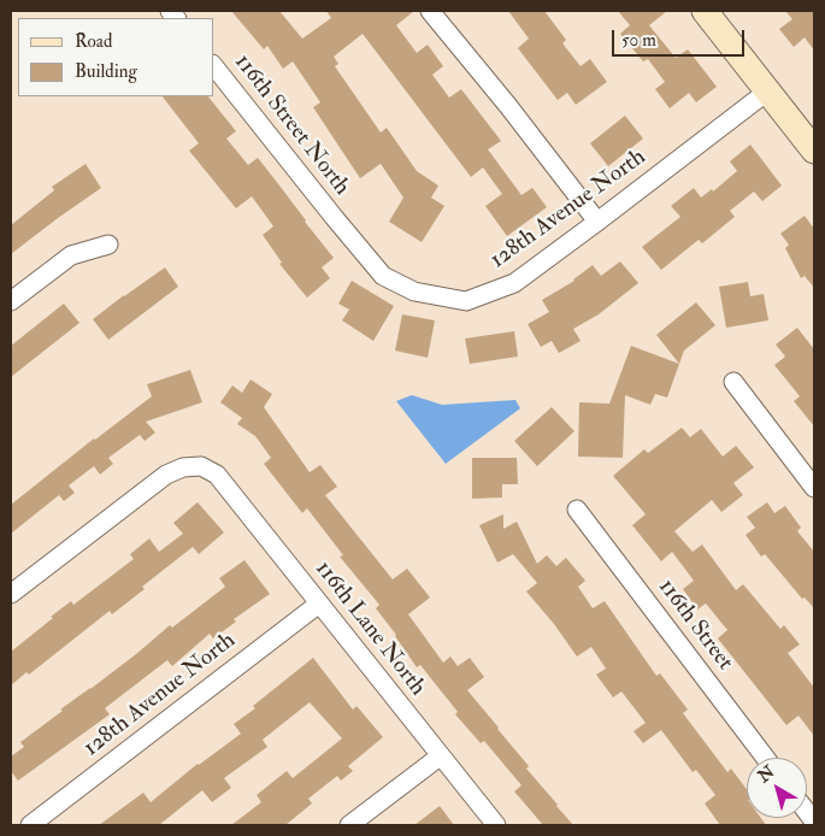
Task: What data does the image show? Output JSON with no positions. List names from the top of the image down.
{
  "streets": {
    "street": [
      "116th Street North",
      "128th Avenue North",
      "116th Street",
      "116th Lane North"
    ]
  },
  "crossings": [
    ["116th Street North", "128th Avenue North"],
    ["128th Avenue North", "116th Lane North"]
  ],
  "legend": ["Road", "Building"],
  "scale_bar": "50 m",
  "north": "top left"
}
